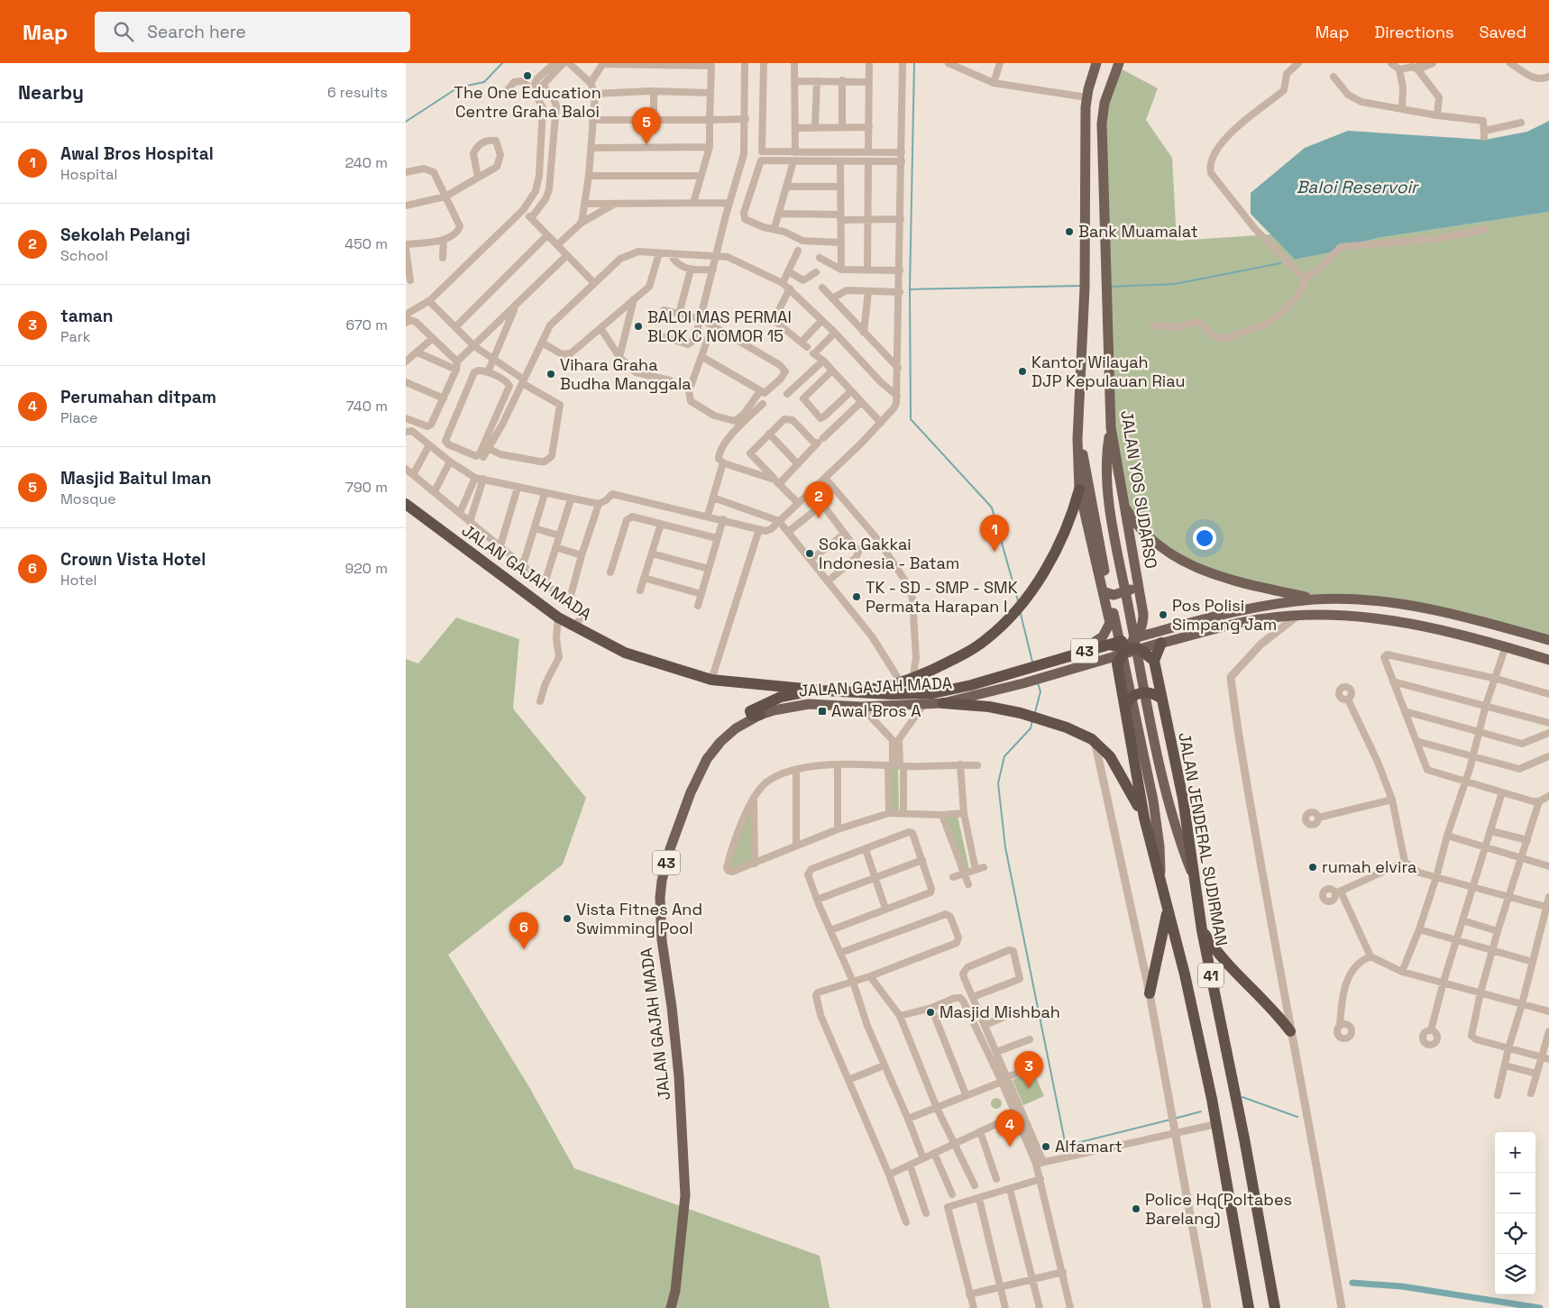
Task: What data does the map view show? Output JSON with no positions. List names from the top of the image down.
{
  "streets": {
    "highway": [
      "JALAN GAJAH MADA",
      "43",
      "JALAN JENDERAL SUDIRMAN",
      "41"
    ],
    "main road": ["JALAN YOS SUDARSO"]
  },
  "crossings": [
    ["JALAN YOS SUDARSO", "JALAN GAJAH MADA"],
    ["JALAN YOS SUDARSO", "41"],
    ["JALAN GAJAH MADA", "41"]
  ],
  "water": ["Baloi Reservoir"],
  "places": {
    "other": [
      "The One Education Centre Graha Baloi",
      "Bank Muamalat",
      "BALOI MAS PERMAI BLOK C NOMOR 15",
      "Kantor Wilayah DJP Kepulauan Riau",
      "Vihara Graha Budha Manggala",
      "Soka Gakkai Indonesia - Batam",
      "TK - SD - SMP - SMK Permata Harapan I",
      "Pos Polisi Simpang Jam",
      "rumah elvira",
      "Vista Fitnes And Swimming Pool",
      "Masjid Mishbah",
      "Alfamart",
      "Police Hq(Poltabes Barelang)"
    ],
    "transit": ["Awal Bros A"]
  },
  "page": {
    "header": "Map",
    "search": "Search here",
    "nav": ["Map", "Directions", "Saved"],
    "heading": ["Nearby", "6 results"],
    "pins": [
      "5",
      "2",
      "1",
      "6",
      "3",
      "4"
    ],
    "list": [
      {
        "mark": "1",
        "name": "Awal Bros Hospital",
        "note": "Hospital",
        "value": "240 m"
      },
      {
        "mark": "2",
        "name": "Sekolah Pelangi",
        "note": "School",
        "value": "450 m"
      },
      {
        "mark": "3",
        "name": "taman",
        "note": "Park",
        "value": "670 m"
      },
      {
        "mark": "4",
        "name": "Perumahan ditpam",
        "note": "Place",
        "value": "740 m"
      },
      {
        "mark": "5",
        "name": "Masjid Baitul Iman",
        "note": "Mosque",
        "value": "790 m"
      },
      {
        "mark": "6",
        "name": "Crown Vista Hotel",
        "note": "Hotel",
        "value": "920 m"
      }
    ],
    "map_buttons": ["+", "−"]
  }
}
